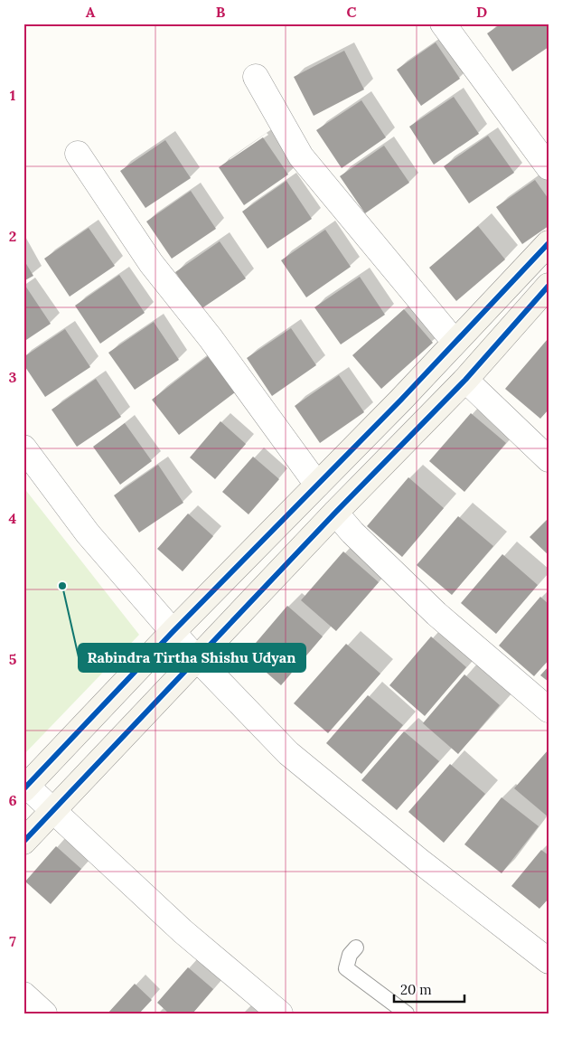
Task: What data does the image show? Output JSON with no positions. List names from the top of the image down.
{
  "places": ["Rabindra Tirtha Shishu Udyan"],
  "scale_bar": "20 m",
  "grid": {
    "columns": [
      "A",
      "B",
      "C",
      "D"
    ],
    "rows": [
      "1",
      "2",
      "3",
      "4",
      "5",
      "6",
      "7"
    ]
  }
}
